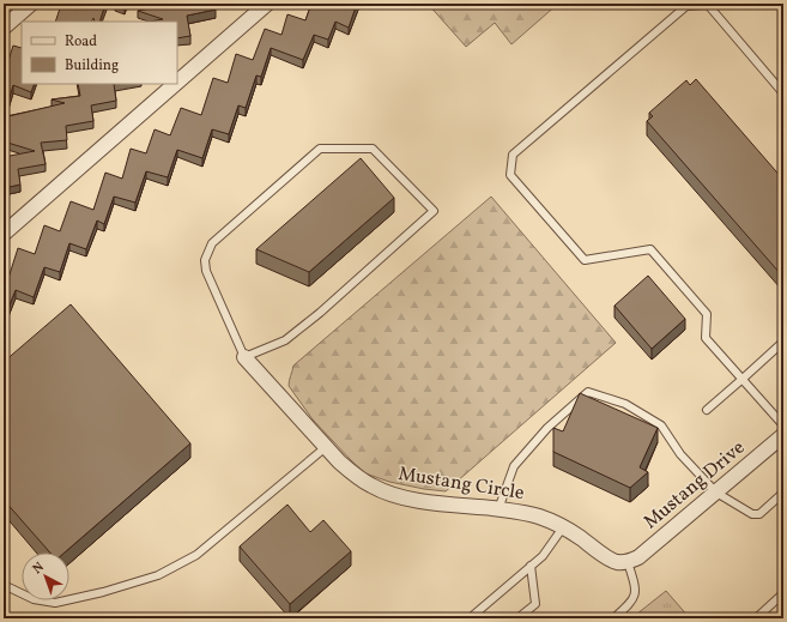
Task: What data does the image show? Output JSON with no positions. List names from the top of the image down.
{
  "streets": {
    "street": ["Mustang Circle", "Mustang Drive"]
  },
  "crossings": [
    ["Mustang Circle", "Mustang Drive"]
  ],
  "legend": ["Road", "Building"],
  "north": "top left"
}
